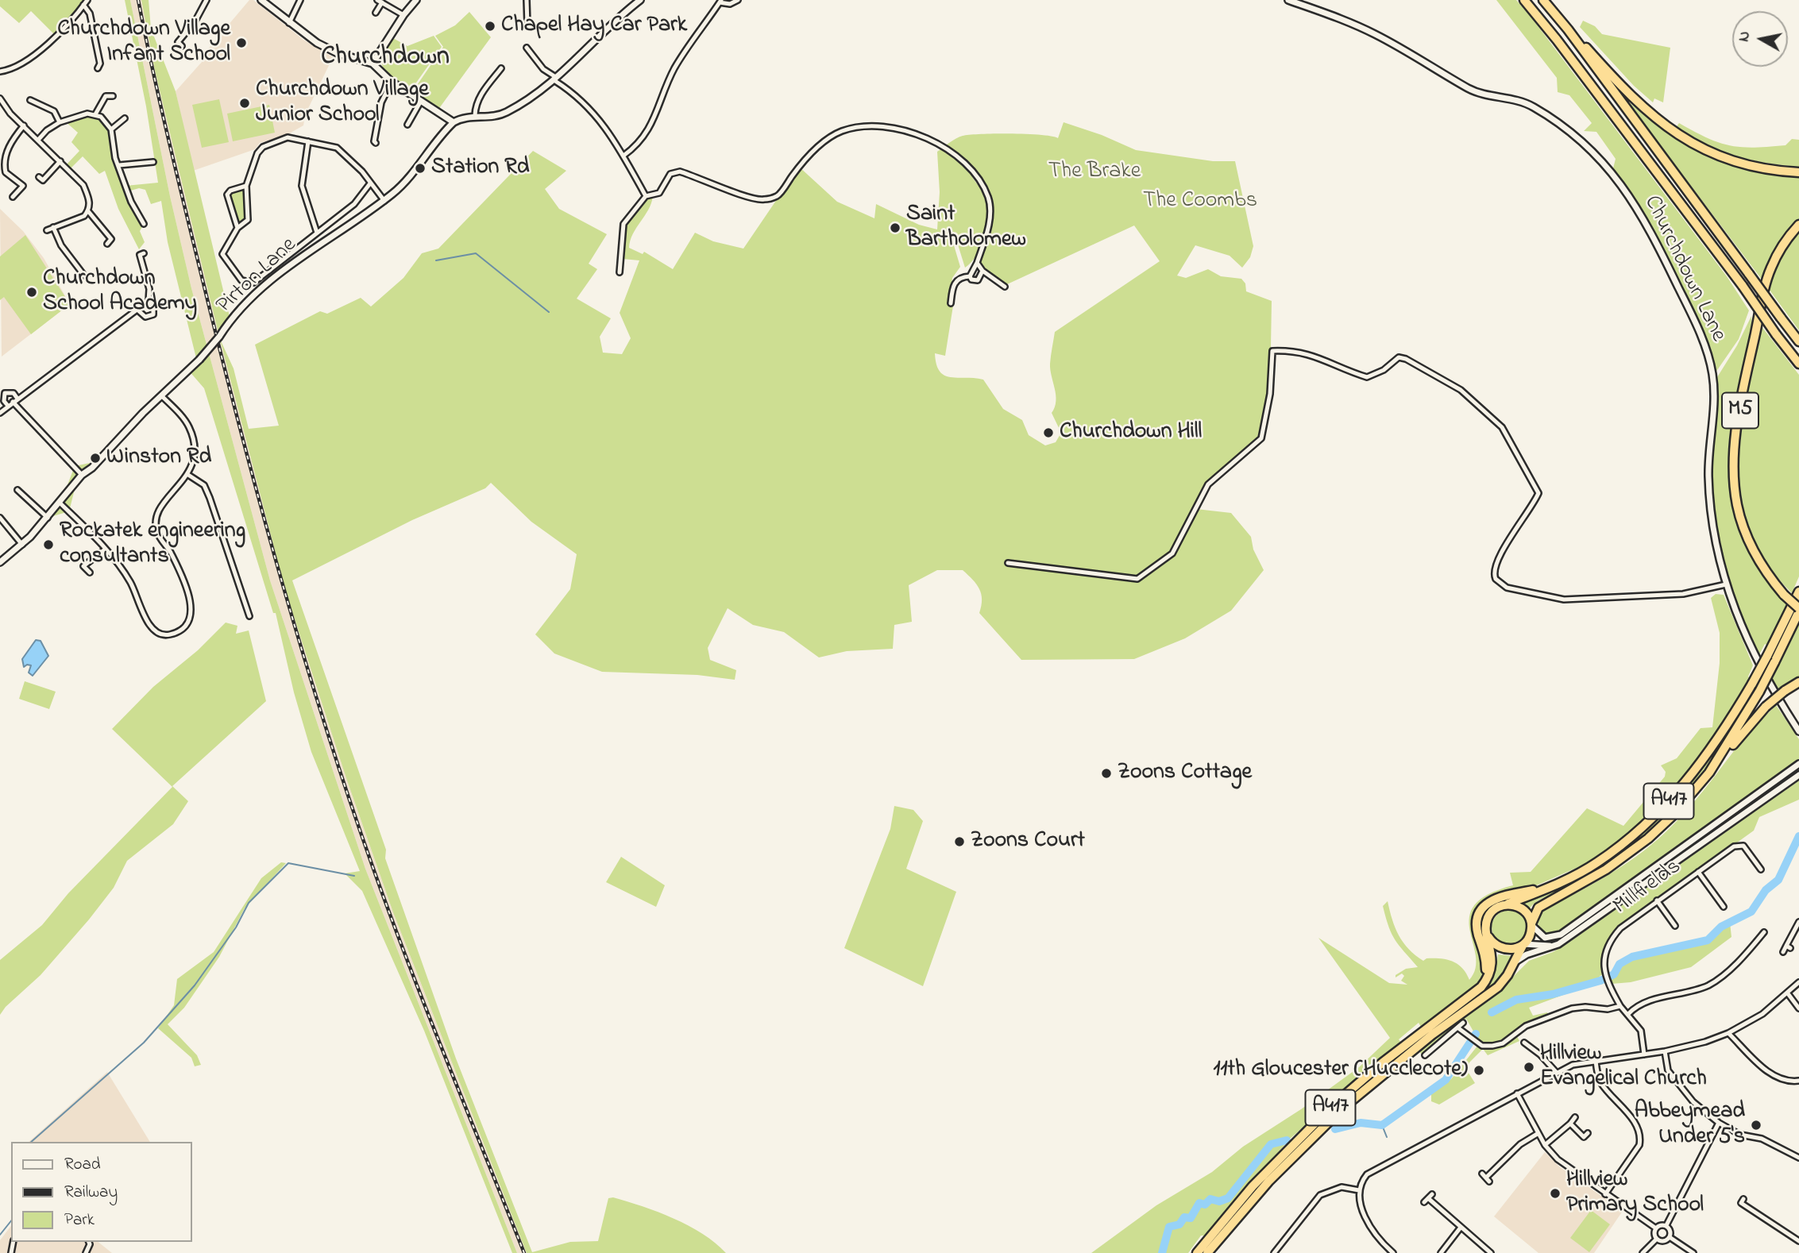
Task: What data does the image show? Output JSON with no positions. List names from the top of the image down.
{
  "streets": {
    "highway": ["M5", "A417"],
    "street": ["Churchdown Lane", "Pirton Lane", "Millfields"]
  },
  "crossings": [
    ["M5", "A417"]
  ],
  "districts": ["Churchdown"],
  "parks": ["The Brake", "The Coombs"],
  "places": [
    "Chapel Hay Car Park",
    "Churchdown Village Infant School",
    "Churchdown Village Junior School",
    "Station Rd",
    "Saint Bartholomew",
    "Churchdown School Academy",
    "Churchdown Hill",
    "Winston Rd",
    "Rockatek engineering consultants",
    "Zoons Cottage",
    "Zoons Court",
    "Hillview Evangelical Church",
    "11th Gloucester (Hucclecote)",
    "Abbeymead Under 5's",
    "Hillview Primary School"
  ],
  "legend": ["Road", "Railway", "Park"],
  "north": "left"
}
